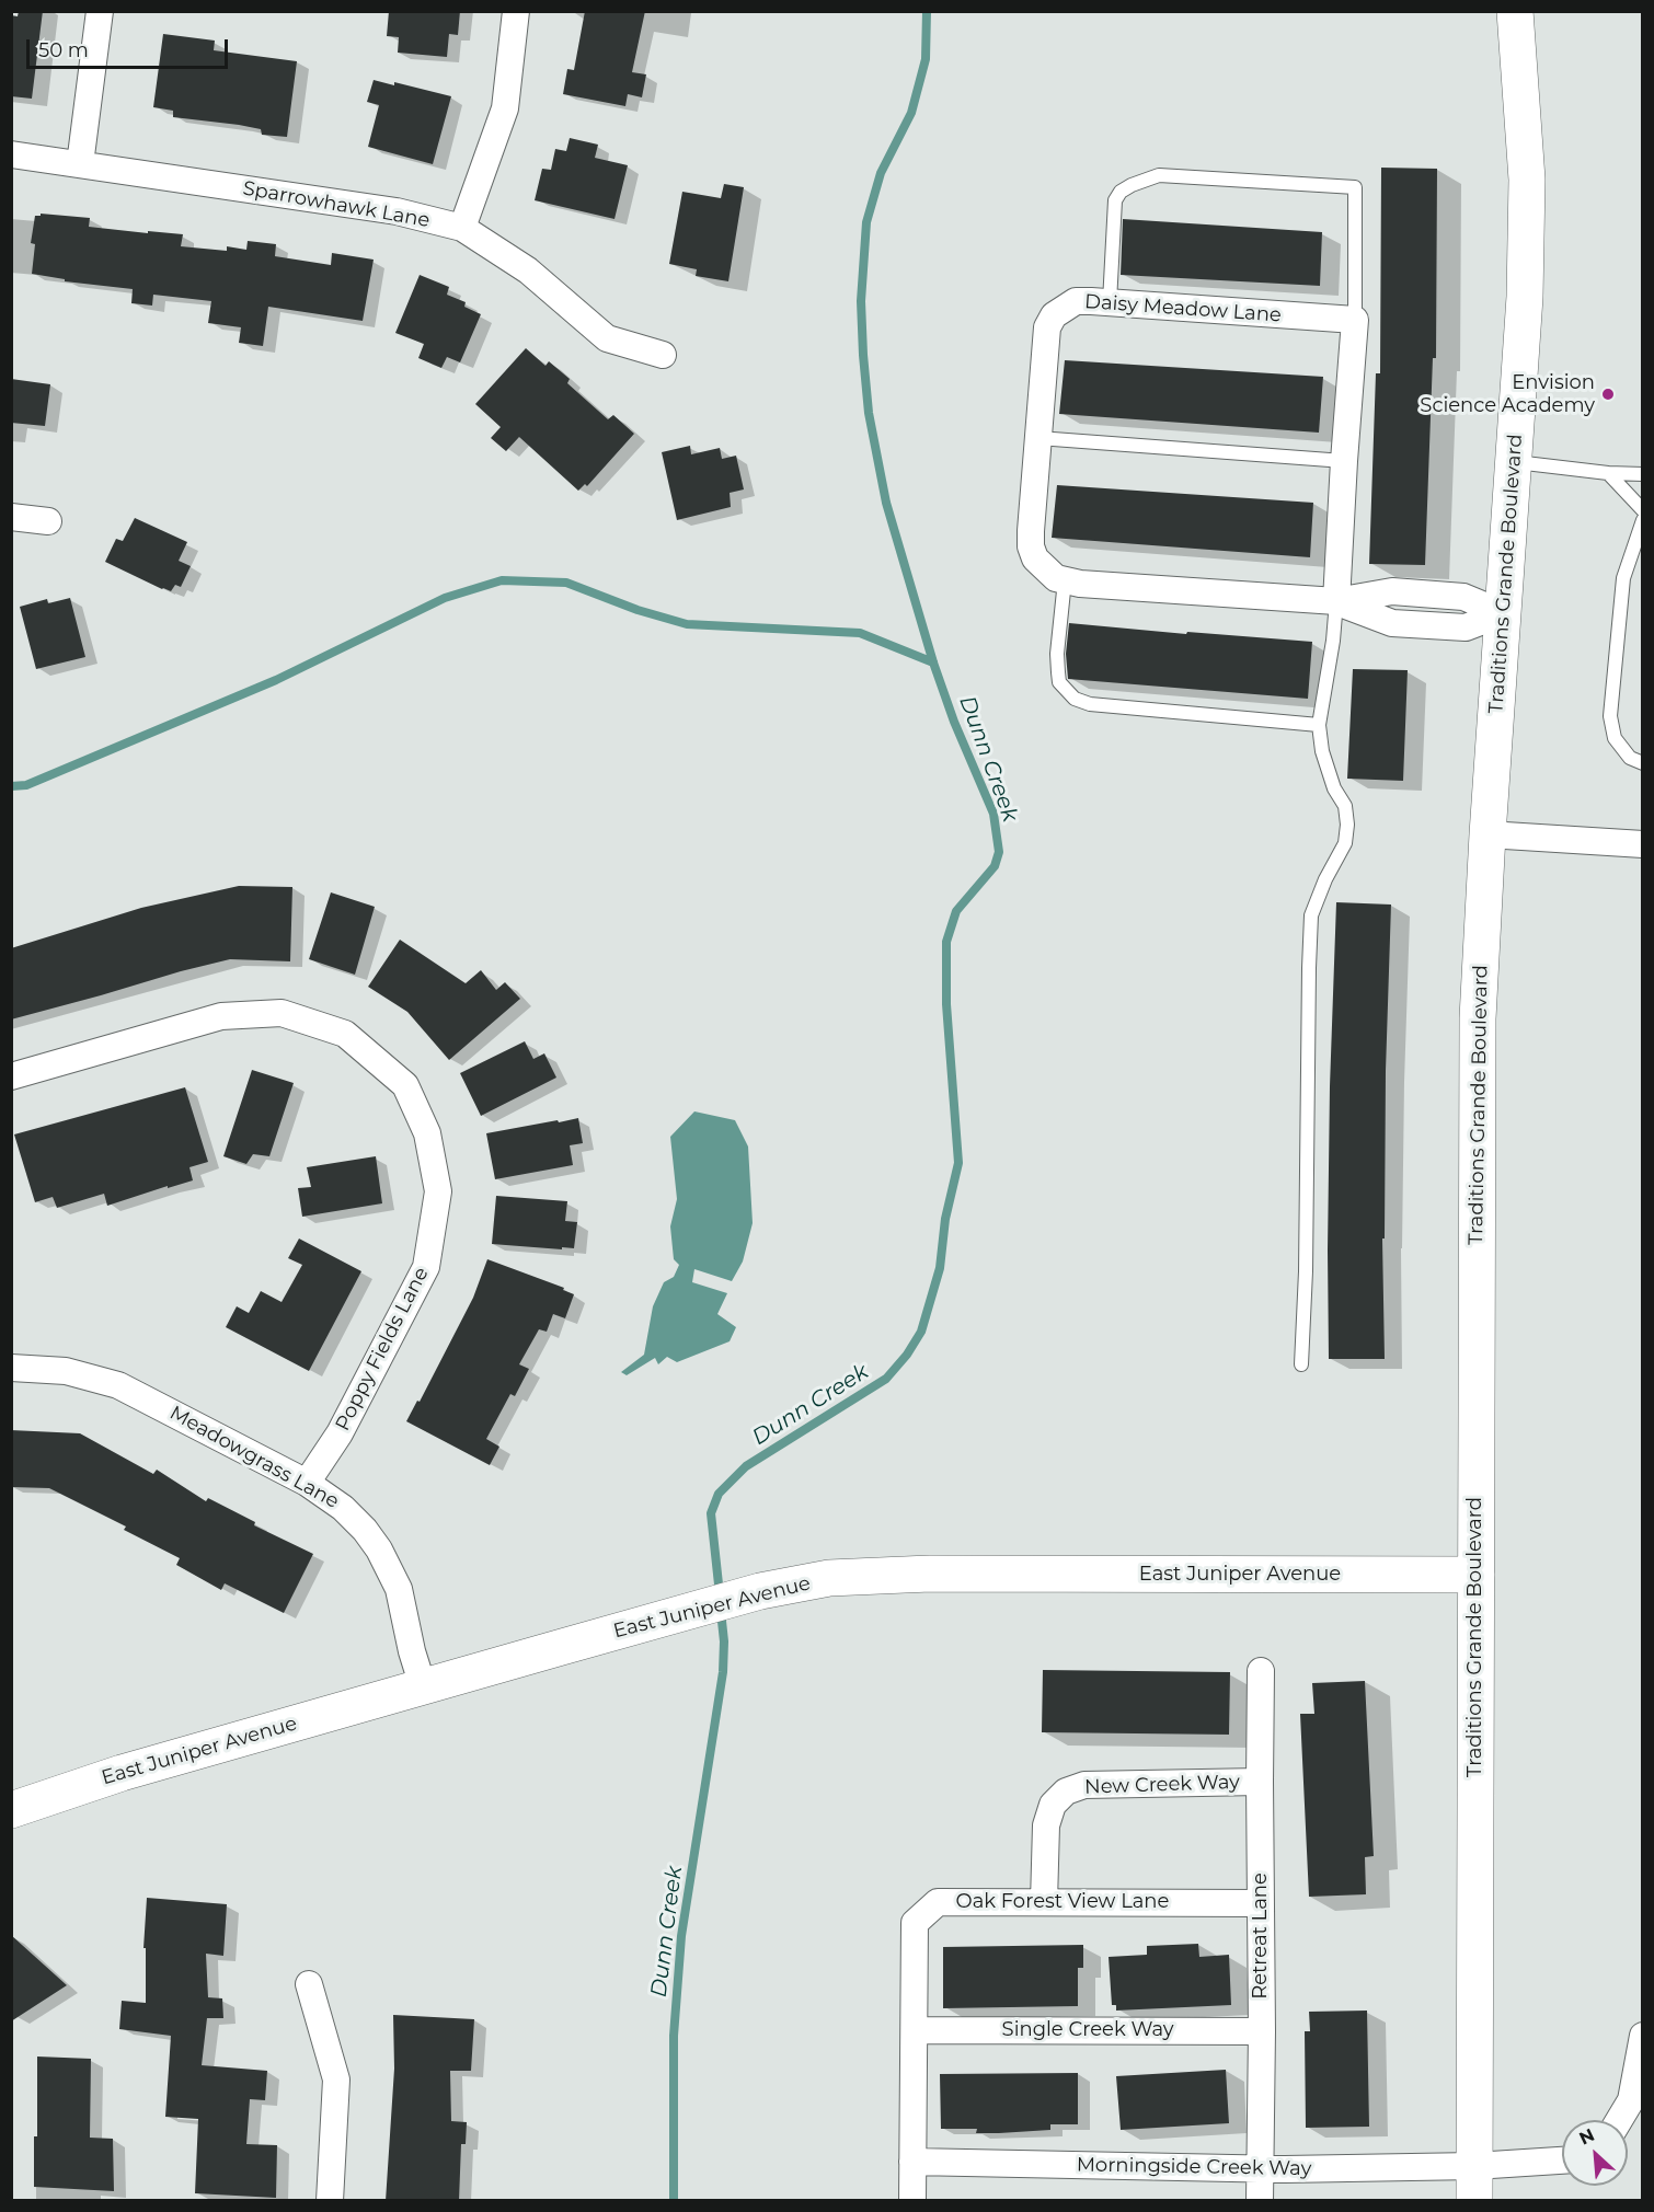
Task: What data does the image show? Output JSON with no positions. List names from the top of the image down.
{
  "streets": {
    "main road": ["Traditions Grande Boulevard", "East Juniper Avenue"],
    "street": [
      "Sparrowhawk Lane",
      "Daisy Meadow Lane",
      "Poppy Fields Lane",
      "Meadowgrass Lane",
      "New Creek Way",
      "Oak Forest View Lane",
      "Retreat Lane",
      "Single Creek Way",
      "Morningside Creek Way"
    ]
  },
  "crossings": [
    ["Daisy Meadow Lane", "Traditions Grande Boulevard"],
    ["Traditions Grande Boulevard", "East Juniper Avenue"],
    ["Traditions Grande Boulevard", "Morningside Creek Way"],
    ["Poppy Fields Lane", "Meadowgrass Lane"],
    ["Meadowgrass Lane", "East Juniper Avenue"],
    ["New Creek Way", "Oak Forest View Lane"],
    ["New Creek Way", "Retreat Lane"],
    ["Oak Forest View Lane", "Retreat Lane"],
    ["Oak Forest View Lane", "Single Creek Way"],
    ["Oak Forest View Lane", "Morningside Creek Way"],
    ["Retreat Lane", "Single Creek Way"],
    ["Retreat Lane", "Morningside Creek Way"]
  ],
  "water": ["Dunn Creek"],
  "places": ["Envision Science Academy"],
  "scale_bar": "50 m",
  "north": "top left"
}
